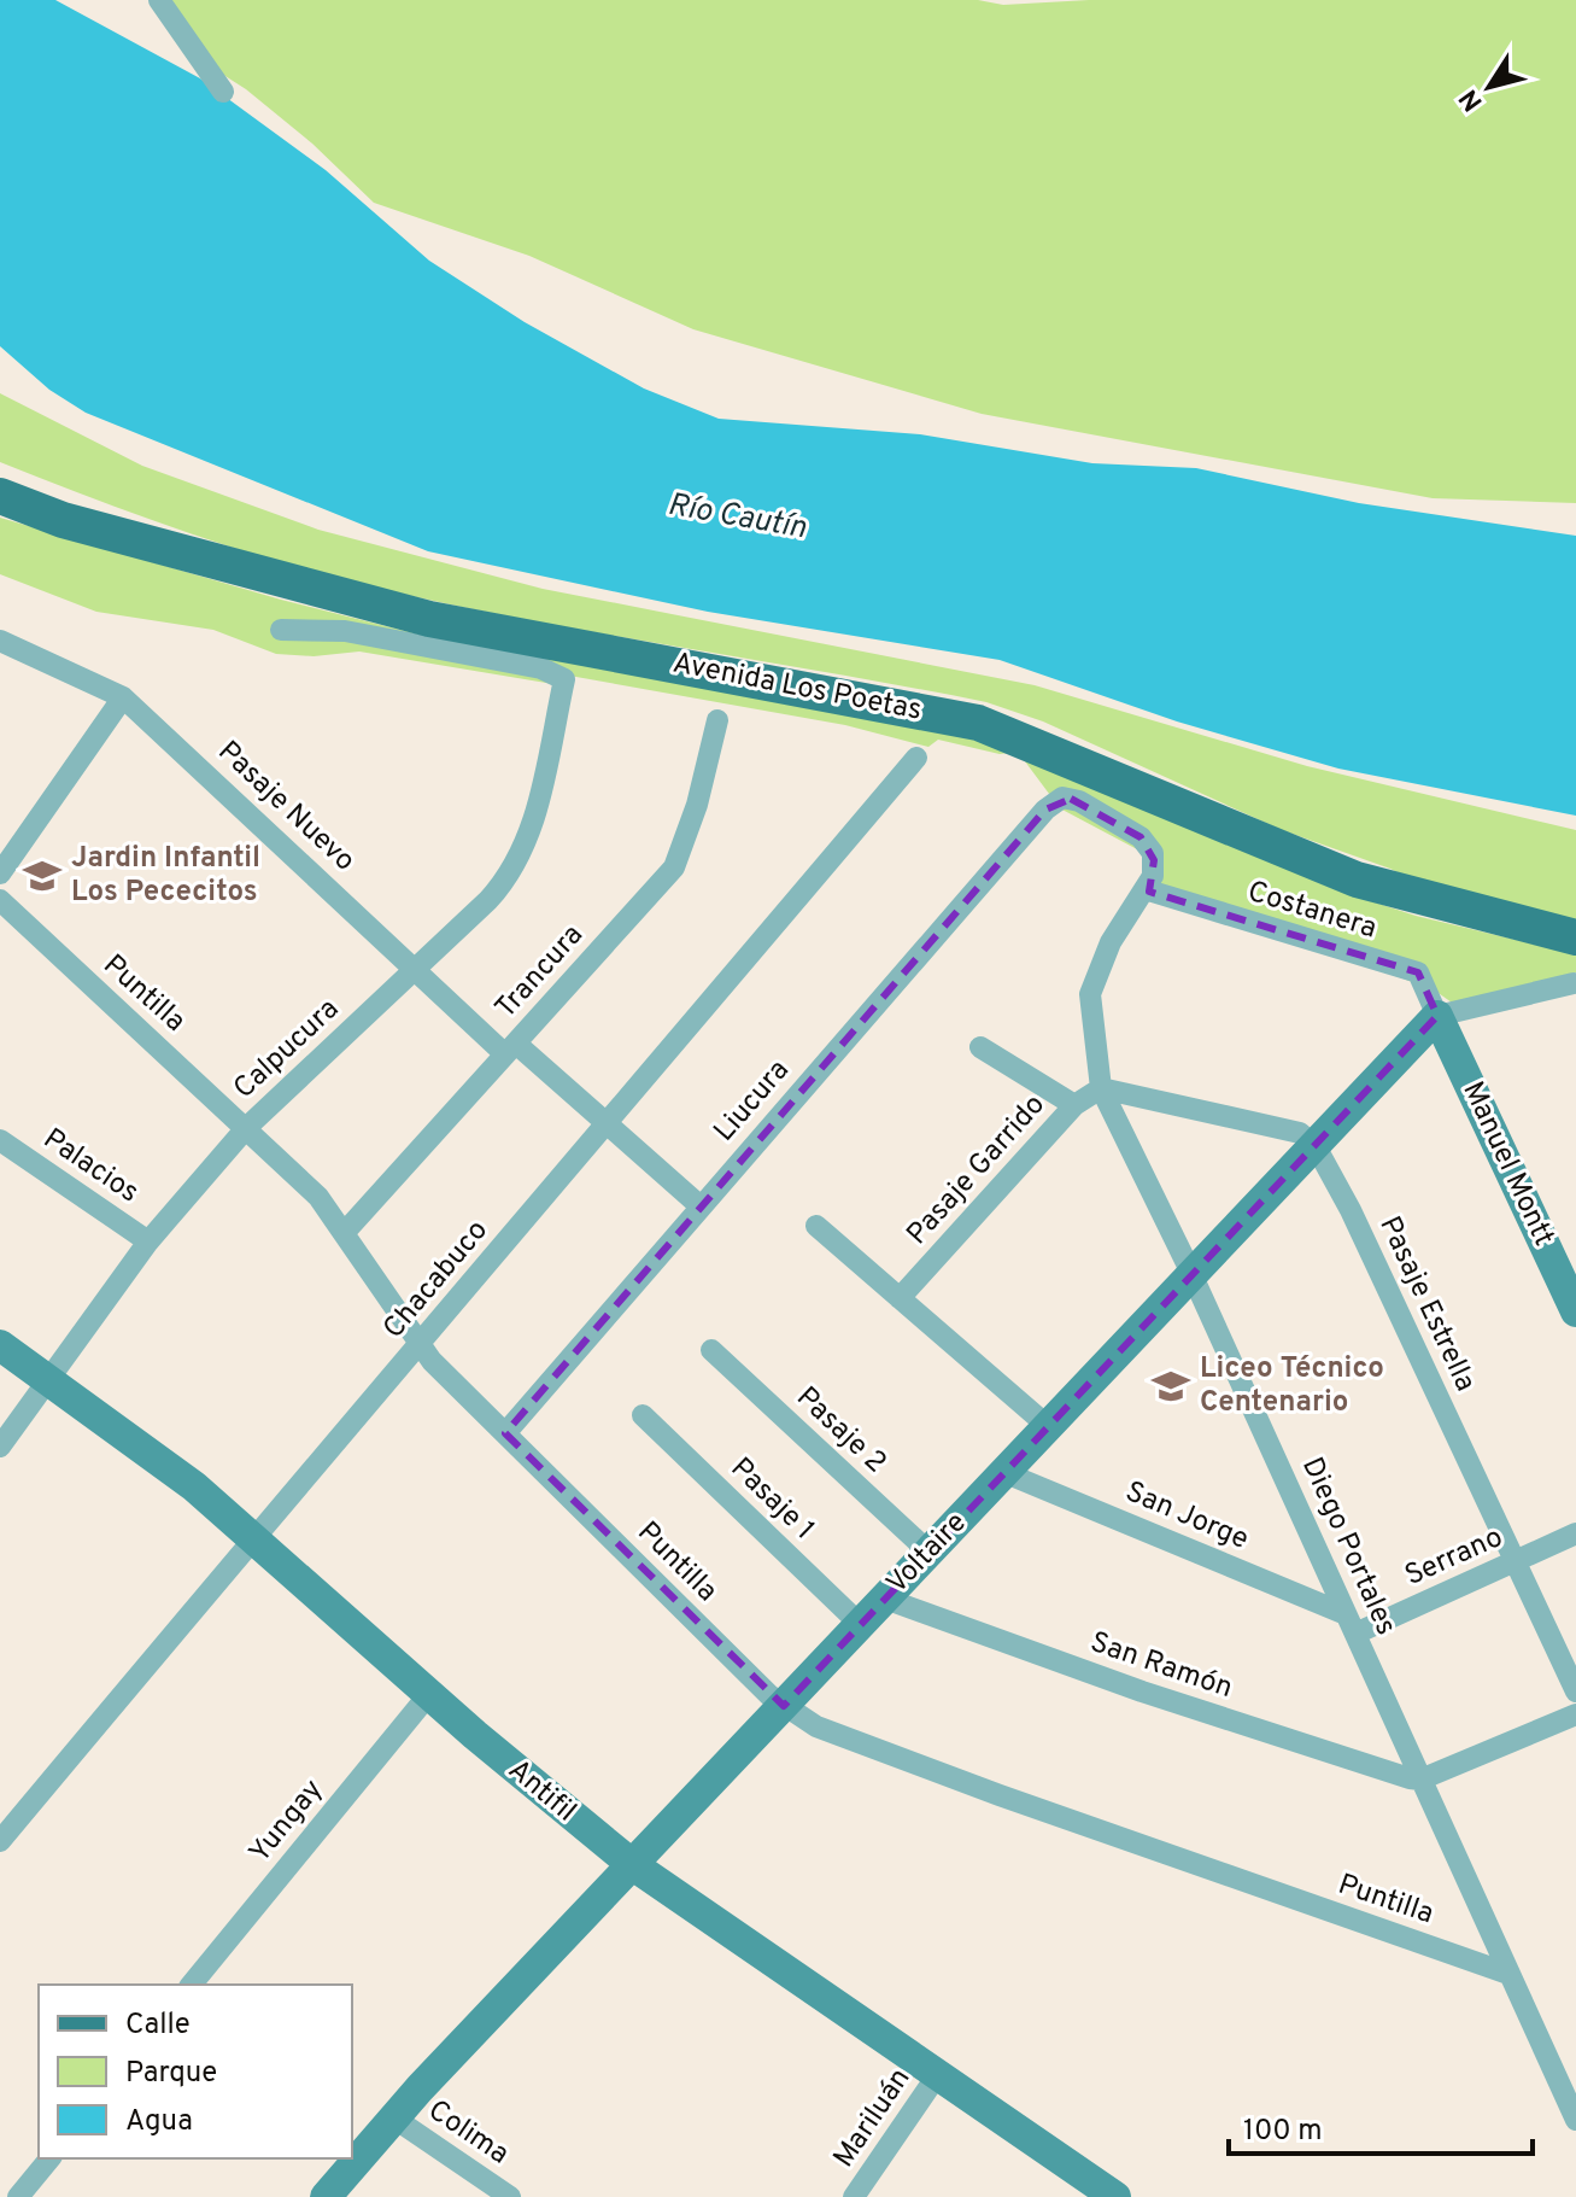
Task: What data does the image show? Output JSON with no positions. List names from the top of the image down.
{
  "streets": {
    "main road": ["Avenida Los Poetas"],
    "street": [
      "Pasaje Nuevo",
      "Costanera",
      "Trancura",
      "Puntilla",
      "Calpucura",
      "Liucura",
      "Manuel Montt",
      "Palacios",
      "Pasaje Garrido",
      "Chacabuco",
      "Pasaje Estrella",
      "Pasaje 2",
      "Pasaje 1",
      "San Jorge",
      "Diego Portales",
      "Voltaire",
      "Serrano",
      "San Ramón",
      "Antifil",
      "Yungay",
      "Mariluán",
      "Colima"
    ]
  },
  "crossings": [
    ["Pasaje Nuevo", "Trancura"],
    ["Pasaje Nuevo", "Calpucura"],
    ["Pasaje Nuevo", "Liucura"],
    ["Pasaje Nuevo", "Chacabuco"],
    ["Costanera", "Liucura"],
    ["Costanera", "Manuel Montt"],
    ["Costanera", "Diego Portales"],
    ["Costanera", "Voltaire"],
    ["Trancura", "Puntilla"],
    ["Puntilla", "Calpucura"],
    ["Puntilla", "Liucura"],
    ["Puntilla", "Chacabuco"],
    ["Puntilla", "Diego Portales"],
    ["Puntilla", "Voltaire"],
    ["Calpucura", "Palacios"],
    ["Calpucura", "Antifil"],
    ["Liucura", "Diego Portales"],
    ["Manuel Montt", "Voltaire"],
    ["Pasaje Garrido", "Diego Portales"],
    ["Chacabuco", "Antifil"],
    ["Pasaje Estrella", "Voltaire"],
    ["Pasaje Estrella", "Serrano"],
    ["Pasaje 2", "Voltaire"],
    ["Pasaje 1", "Voltaire"],
    ["San Jorge", "Diego Portales"],
    ["San Jorge", "Voltaire"],
    ["San Jorge", "Serrano"],
    ["Diego Portales", "Voltaire"],
    ["Diego Portales", "Serrano"],
    ["Diego Portales", "San Ramón"],
    ["Voltaire", "San Ramón"],
    ["Voltaire", "Antifil"],
    ["Voltaire", "Colima"],
    ["Antifil", "Yungay"],
    ["Antifil", "Mariluán"]
  ],
  "water": ["Río Cautín"],
  "places": {
    "school or university": ["Jardin Infantil Los Pececitos", "Liceo Técnico Centenario"]
  },
  "legend": ["Calle", "Parque", "Agua"],
  "scale_bar": "100 m",
  "north": "bottom left"
}
